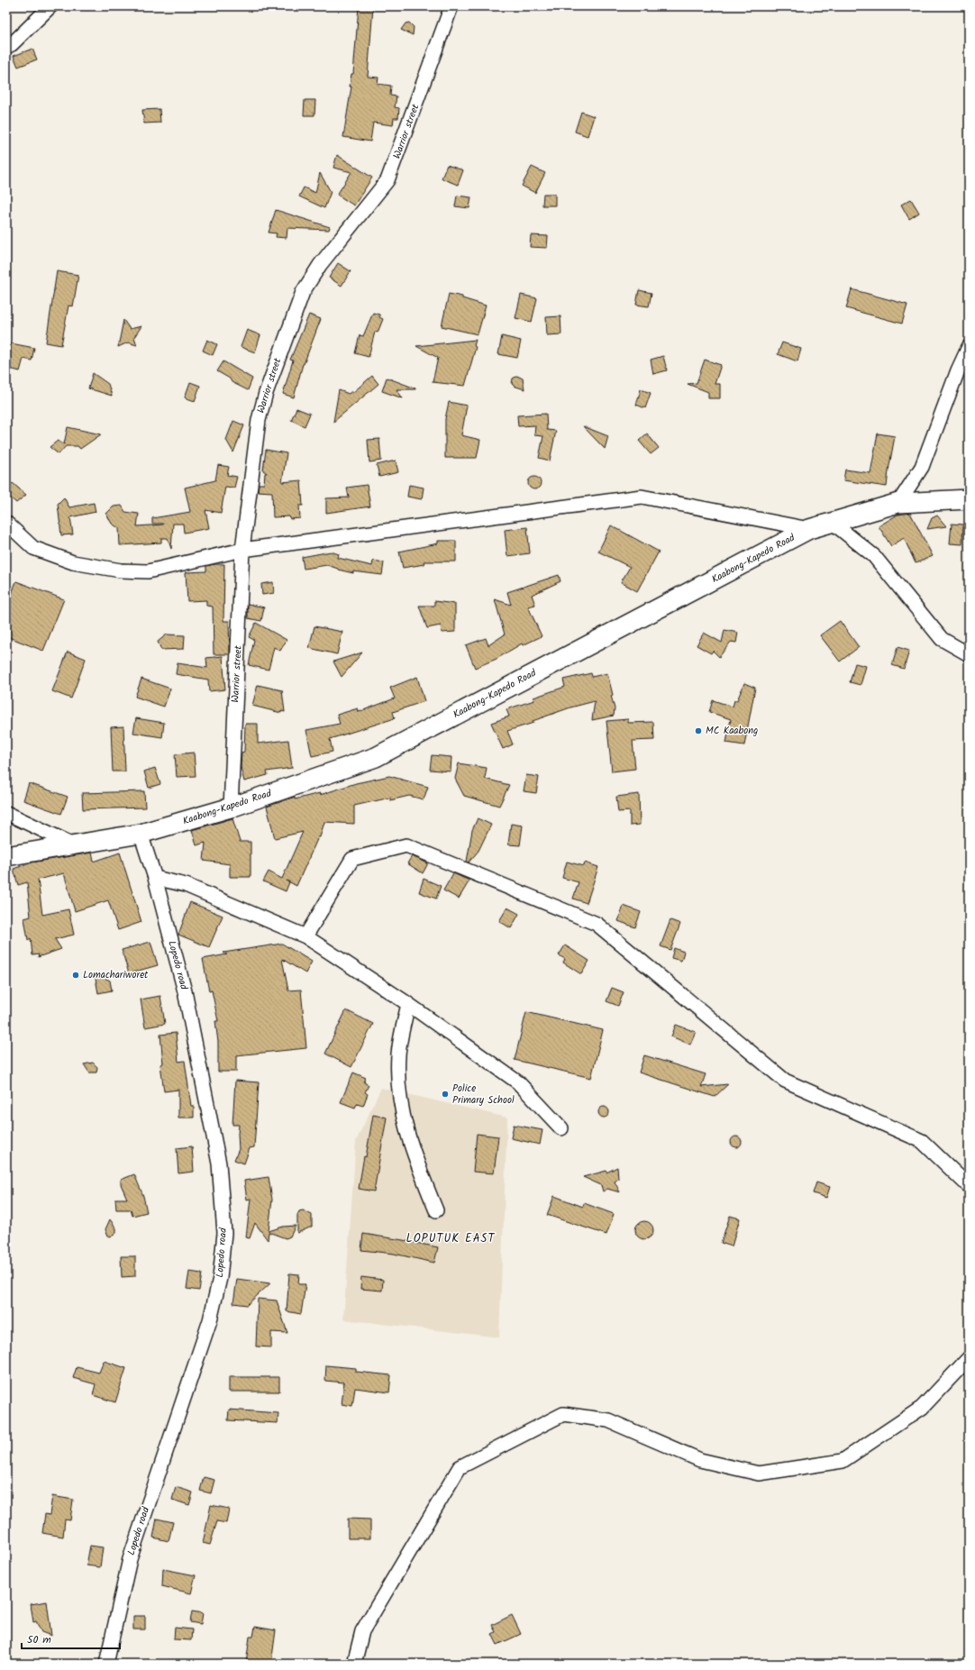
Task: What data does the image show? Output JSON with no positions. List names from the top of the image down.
{
  "streets": {
    "main road": ["Kaabong-Kapedo Road"],
    "street": ["Warrior street", "Lopedo road"]
  },
  "crossings": [
    ["Warrior street", "Kaabong-Kapedo Road"],
    ["Kaabong-Kapedo Road", "Lopedo road"]
  ],
  "districts": ["LOPUTUK EAST"],
  "places": ["MC Kaabong", "Lomachariworet", "Police Primary School"],
  "scale_bar": "50 m"
}
